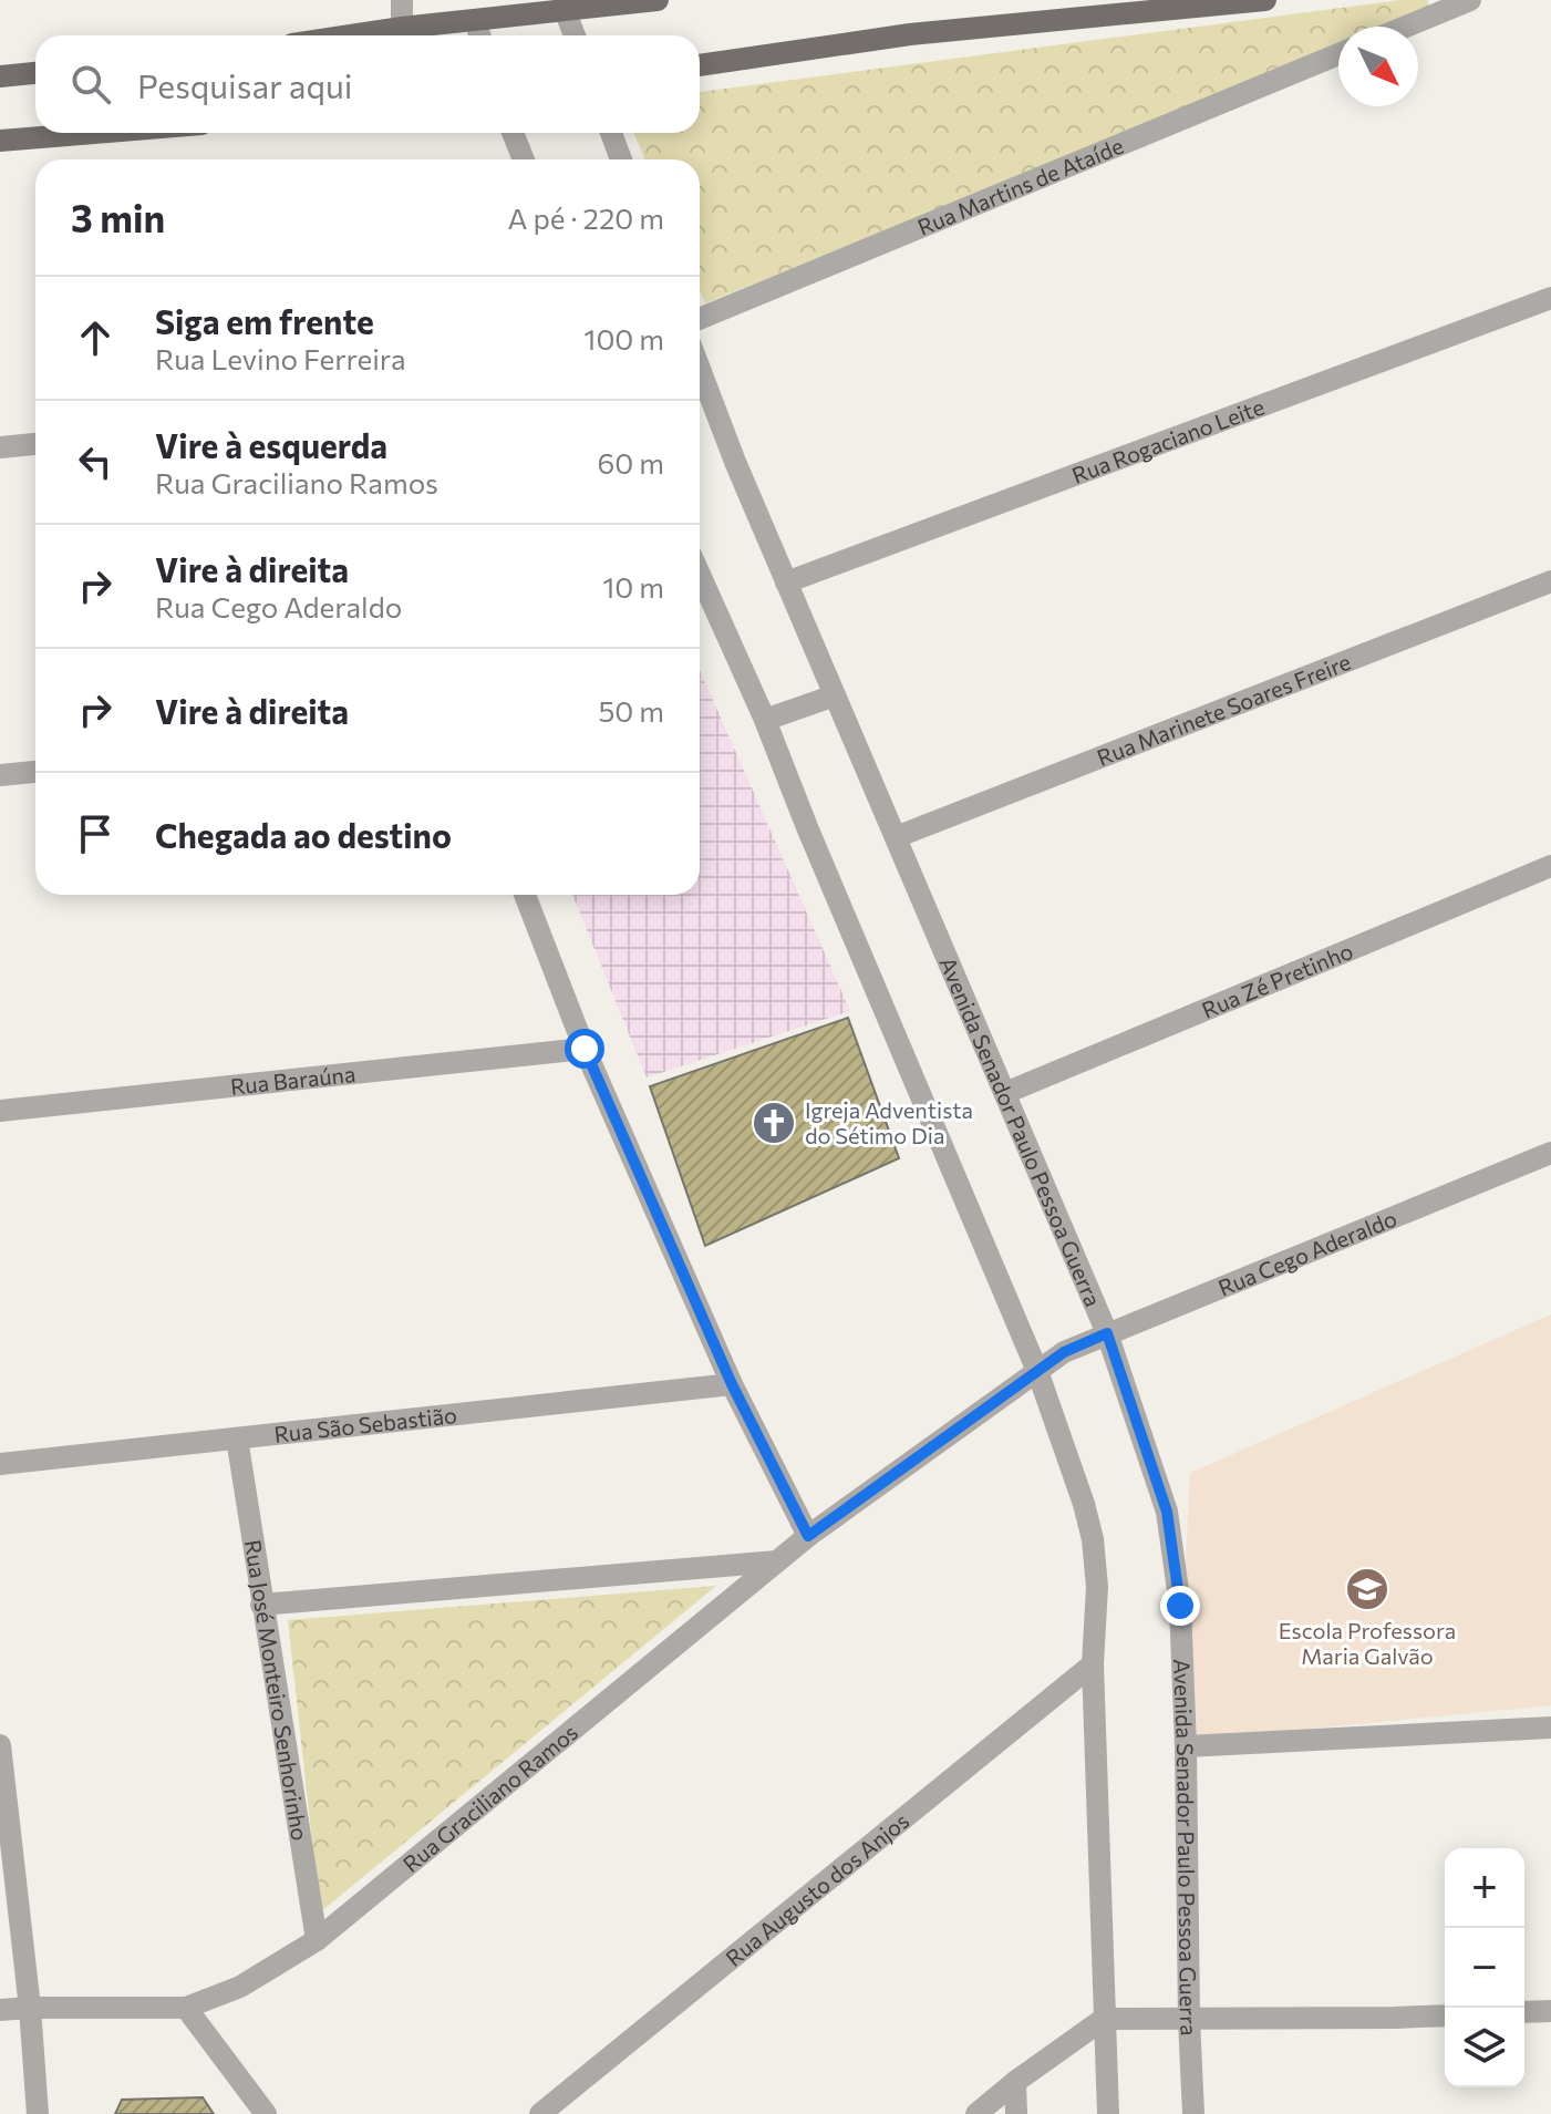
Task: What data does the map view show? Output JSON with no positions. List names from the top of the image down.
{
  "streets": {
    "street": [
      "Rua Martins de Ataíde",
      "Rua Rogaciano Leite",
      "Rua Marinete Soares Freire",
      "Rua Zé Pretinho",
      "Rua Baraúna",
      "Avenida Senador Paulo Pessoa Guerra",
      "Rua Cego Aderaldo",
      "Rua São Sebastião",
      "Rua José Monteiro Senhorinho",
      "Rua Graciliano Ramos",
      "Rua Augusto dos Anjos"
    ]
  },
  "crossings": [
    ["Rua Rogaciano Leite", "Avenida Senador Paulo Pessoa Guerra"],
    ["Rua Marinete Soares Freire", "Avenida Senador Paulo Pessoa Guerra"],
    ["Rua Zé Pretinho", "Avenida Senador Paulo Pessoa Guerra"],
    ["Avenida Senador Paulo Pessoa Guerra", "Rua Cego Aderaldo"],
    ["Rua Cego Aderaldo", "Rua Graciliano Ramos"],
    ["Rua São Sebastião", "Rua José Monteiro Senhorinho"],
    ["Rua José Monteiro Senhorinho", "Rua Graciliano Ramos"]
  ],
  "places": {
    "church": ["Igreja Adventista do Sétimo Dia"],
    "school or university": ["Escola Professora Maria Galvão"]
  },
  "north": "bottom right",
  "page": {
    "search": "Pesquisar aqui",
    "heading": ["3 min", "A pé · 220 m"],
    "list": [
      ["Siga em frente", "Rua Levino Ferreira", "100 m"],
      ["Vire à esquerda", "Rua Graciliano Ramos", "60 m"],
      ["Vire à direita", "Rua Cego Aderaldo", "10 m"],
      ["Vire à direita", "50 m"],
      "Chegada ao destino"
    ],
    "map_buttons": ["+", "−"]
  }
}
